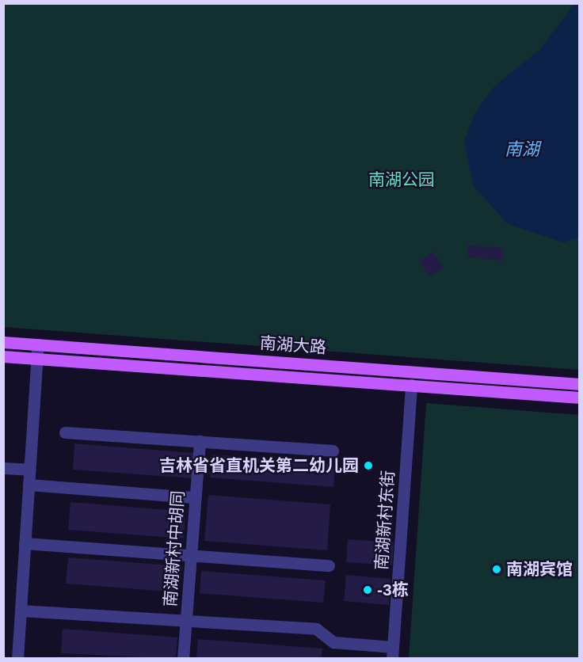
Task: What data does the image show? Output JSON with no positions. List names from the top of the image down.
{
  "streets": {
    "main road": ["南湖大路"],
    "street": ["南湖新村东街", "南湖新村中胡同"]
  },
  "crossings": [
    ["南湖大路", "南湖新村东街"]
  ],
  "water": ["南湖"],
  "parks": ["南湖公园"],
  "places": ["吉林省省直机关第二幼儿园", "南湖宾馆", "-3栋"]
}
